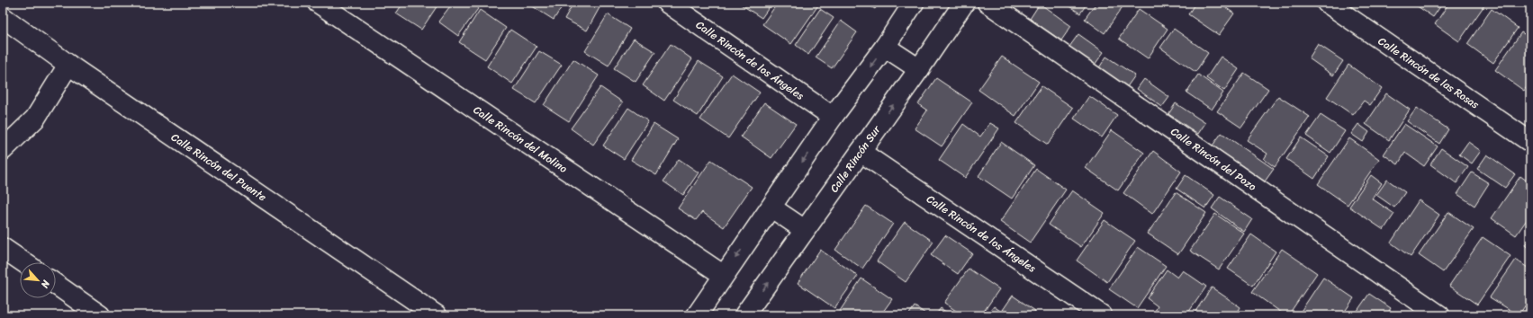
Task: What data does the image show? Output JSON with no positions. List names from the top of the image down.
{
  "streets": {
    "street": [
      "Calle Rincón de los Ángeles",
      "Calle Rincón de las Rosas",
      "Calle Rincón del Molino",
      "Calle Rincón Sur",
      "Calle Rincón del Pozo",
      "Calle Rincón del Puente"
    ]
  },
  "crossings": [
    ["Calle Rincón de los Ángeles", "Calle Rincón Sur"]
  ],
  "north": "bottom right"
}
